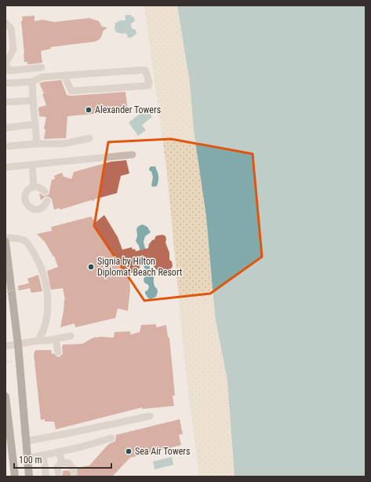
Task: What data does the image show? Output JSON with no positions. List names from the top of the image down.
{
  "places": ["Alexander Towers", "Signia by Hilton Diplomat Beach Resort", "Sea Air Towers"],
  "scale_bar": "100 m"
}
